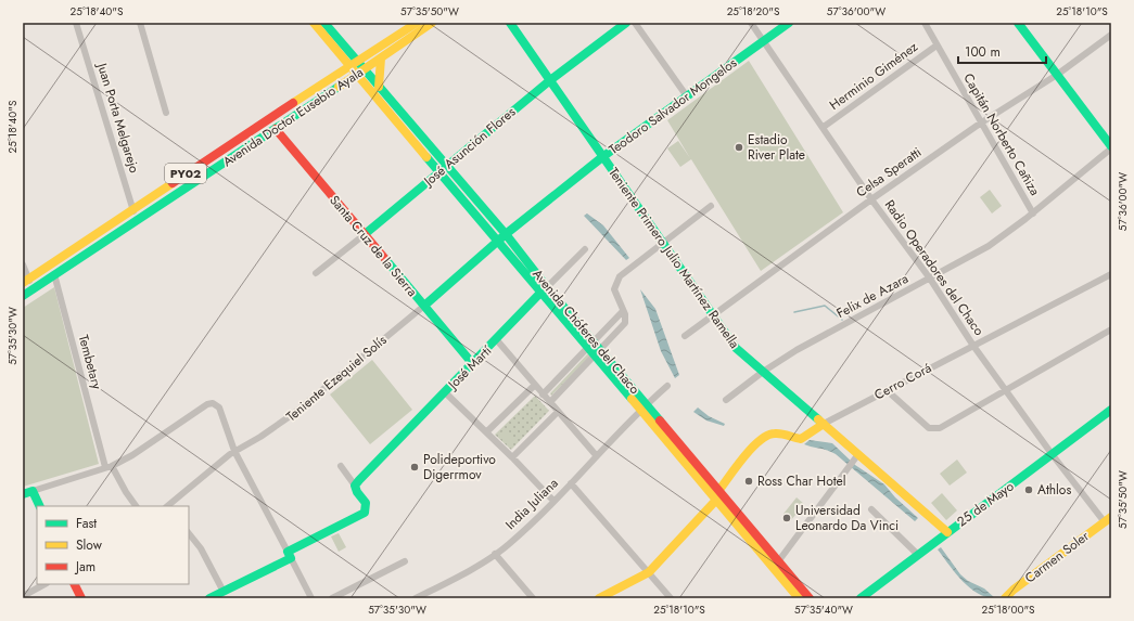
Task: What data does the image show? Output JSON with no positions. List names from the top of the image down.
{
  "streets": {
    "main road": [
      "Teodoro Salvador Mongelos",
      "Avenida Doctor Eusebio Ayala",
      "José Asunción Flores",
      "PY02",
      "Santa Cruz de la Sierra",
      "Teniente Primero Julio Martínez Ramella",
      "Avenida Chóferes del Chaco",
      "José Martí",
      "Teniente Ezequiel Solís",
      "Cerro Corá",
      "25 de Mayo",
      "Carmen Soler"
    ],
    "street": [
      "Herminio Giménez",
      "Juan Porta Melgarejo",
      "Capitán Norberto Cañiza",
      "Celsa Speratti",
      "Radio Operadores del Chaco",
      "Felix de Azara",
      "Tembetary",
      "India Juliana"
    ]
  },
  "crossings": [
    ["Herminio Giménez", "Capitán Norberto Cañiza"],
    ["Herminio Giménez", "Radio Operadores del Chaco"],
    ["Teodoro Salvador Mongelos", "Teniente Primero Julio Martínez Ramella"],
    ["Teodoro Salvador Mongelos", "Radio Operadores del Chaco"],
    ["Teodoro Salvador Mongelos", "Avenida Chóferes del Chaco"],
    ["Teodoro Salvador Mongelos", "Teniente Ezequiel Solís"],
    ["Avenida Doctor Eusebio Ayala", "Juan Porta Melgarejo"],
    ["Avenida Doctor Eusebio Ayala", "Santa Cruz de la Sierra"],
    ["Avenida Doctor Eusebio Ayala", "Avenida Chóferes del Chaco"],
    ["Avenida Doctor Eusebio Ayala", "Tembetary"],
    ["Capitán Norberto Cañiza", "Celsa Speratti"],
    ["Capitán Norberto Cañiza", "Felix de Azara"],
    ["José Asunción Flores", "Santa Cruz de la Sierra"],
    ["José Asunción Flores", "Teniente Primero Julio Martínez Ramella"],
    ["José Asunción Flores", "Avenida Chóferes del Chaco"],
    ["Celsa Speratti", "Teniente Primero Julio Martínez Ramella"],
    ["Celsa Speratti", "Radio Operadores del Chaco"],
    ["Santa Cruz de la Sierra", "José Martí"],
    ["Santa Cruz de la Sierra", "Teniente Ezequiel Solís"],
    ["Teniente Primero Julio Martínez Ramella", "Felix de Azara"],
    ["Teniente Primero Julio Martínez Ramella", "Cerro Corá"],
    ["Teniente Primero Julio Martínez Ramella", "25 de Mayo"],
    ["Radio Operadores del Chaco", "Felix de Azara"],
    ["Radio Operadores del Chaco", "Cerro Corá"],
    ["Radio Operadores del Chaco", "25 de Mayo"],
    ["Radio Operadores del Chaco", "Carmen Soler"],
    ["Avenida Chóferes del Chaco", "José Martí"],
    ["Avenida Chóferes del Chaco", "Teniente Ezequiel Solís"],
    ["Avenida Chóferes del Chaco", "Cerro Corá"],
    ["Avenida Chóferes del Chaco", "India Juliana"]
  ],
  "places": [
    "Estadio River Plate",
    "Polideportivo Digerrmov",
    "Ross Char Hotel",
    "Athlos",
    "Universidad Leonardo Da Vinci"
  ],
  "legend": ["Fast", "Slow", "Jam"],
  "scale_bar": "100 m",
  "coordinates": [
    "25°18'40\"S",
    "57°35'50\"W",
    "25°18'20\"S",
    "57°36'00\"W",
    "25°18'10\"S",
    "57°35'30\"W",
    "57°35'40\"W",
    "25°18'00\"S"
  ]
}
